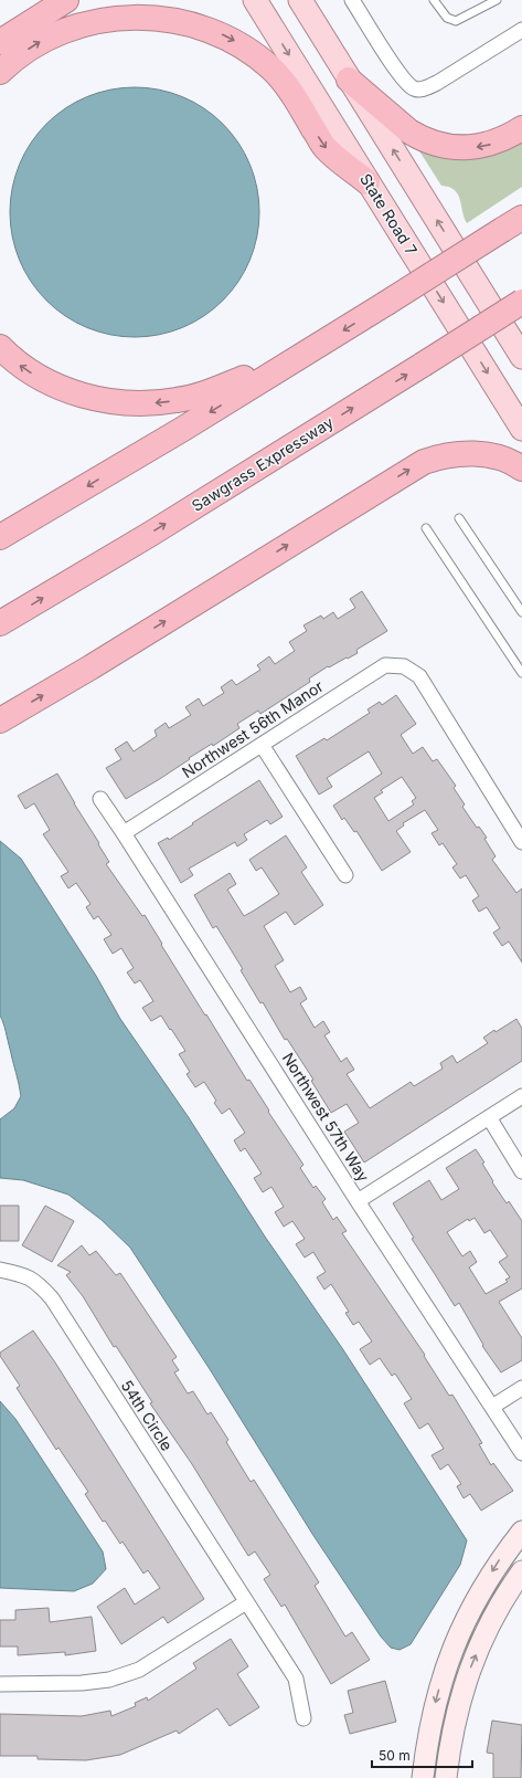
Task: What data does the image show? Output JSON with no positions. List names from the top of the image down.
{
  "streets": {
    "highway": ["Sawgrass Expressway"],
    "main road": ["State Road 7"],
    "street": ["Northwest 56th Manor", "Northwest 57th Way", "54th Circle"]
  },
  "crossings": [
    ["Northwest 56th Manor", "Northwest 57th Way"]
  ],
  "scale_bar": "50 m"
}
